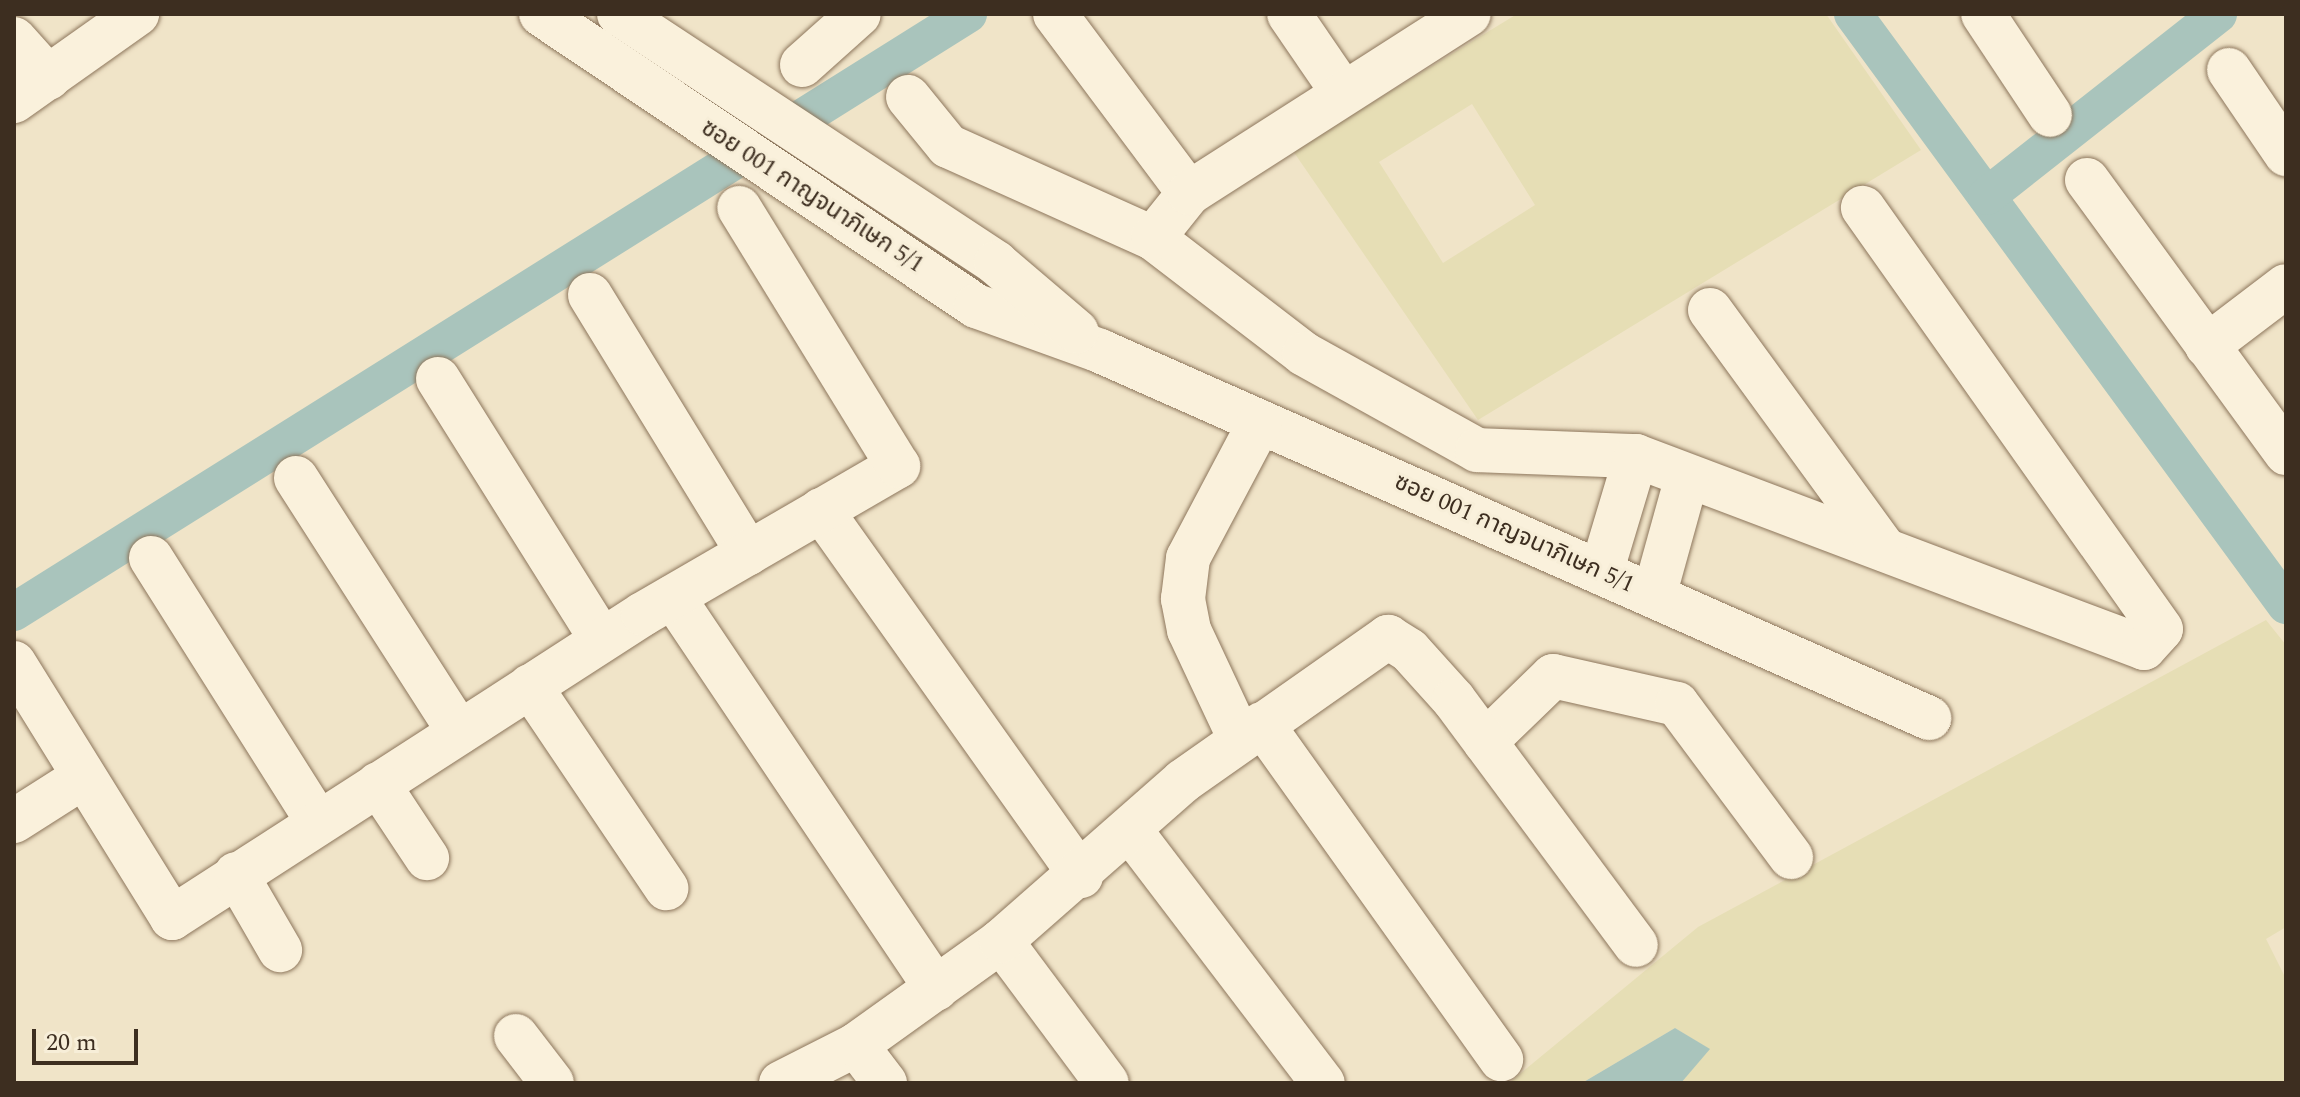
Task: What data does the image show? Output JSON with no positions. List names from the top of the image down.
{
  "streets": {
    "street": ["ซอย 001 กาญจนาภิเษก 5/1"]
  },
  "scale_bar": "20 m"
}
